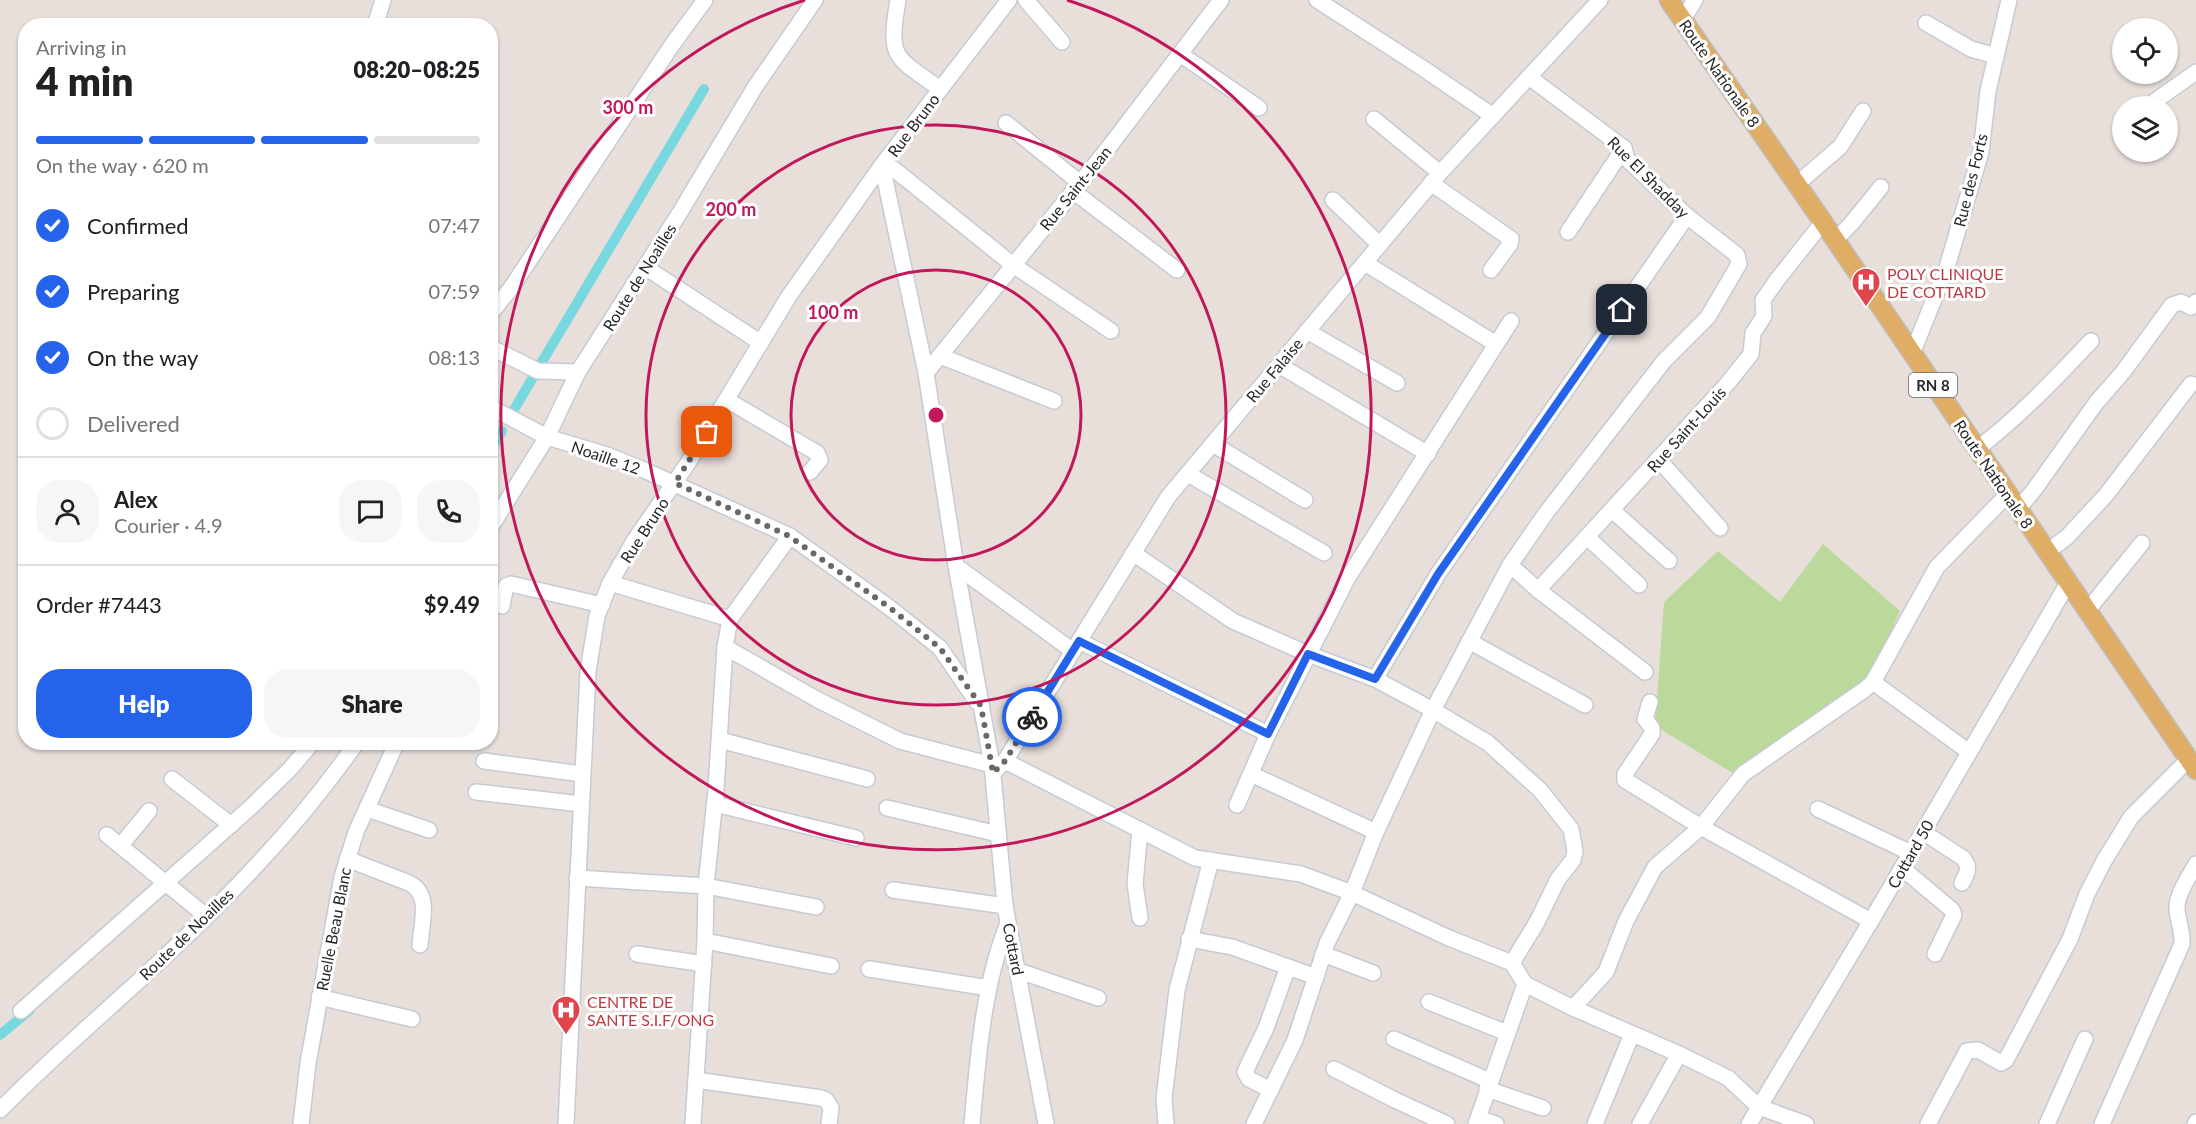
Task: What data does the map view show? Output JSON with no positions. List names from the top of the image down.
{
  "streets": {
    "main road": ["Route Nationale 8", "RN 8"],
    "street": [
      "Rue Bruno",
      "Rue El Shadday",
      "Rue des Forts",
      "Rue Saint-Jean",
      "Route de Noailles",
      "Rue Falaise",
      "Rue Saint-Louis",
      "Noaille 12",
      "Cottard 50",
      "Ruelle Beau Blanc",
      "Cottard"
    ]
  },
  "crossings": [
    ["Route Nationale 8", "Rue des Forts"],
    ["Route Nationale 8", "Rue Saint-Louis"],
    ["Route Nationale 8", "Cottard 50"],
    ["Rue Bruno", "Noaille 12"],
    ["Rue Bruno", "Cottard"],
    ["Rue El Shadday", "Rue Falaise"],
    ["Rue Saint-Jean", "Cottard"],
    ["Route de Noailles", "Noaille 12"],
    ["Rue Falaise", "Cottard"],
    ["Noaille 12", "Cottard"]
  ],
  "places": {
    "hospital": ["POLY CLINIQUE DE COTTARD", "CENTRE DE SANTE S.I.F/ONG"]
  },
  "page": {
    "heading": ["4 min", "Arriving in", "08:20–08:25"],
    "panel": [
      "Alex",
      "Courier · 4.9",
      "Order #7443",
      "$9.49"
    ],
    "bar": "On the way · 620 m",
    "list": [
      ["Confirmed", "07:47"],
      ["Preparing", "07:59"],
      ["On the way", "08:13"],
      "Delivered"
    ],
    "buttons": ["Help", "Share"]
  },
  "rings": ["300 m", "200 m", "100 m"]
}
